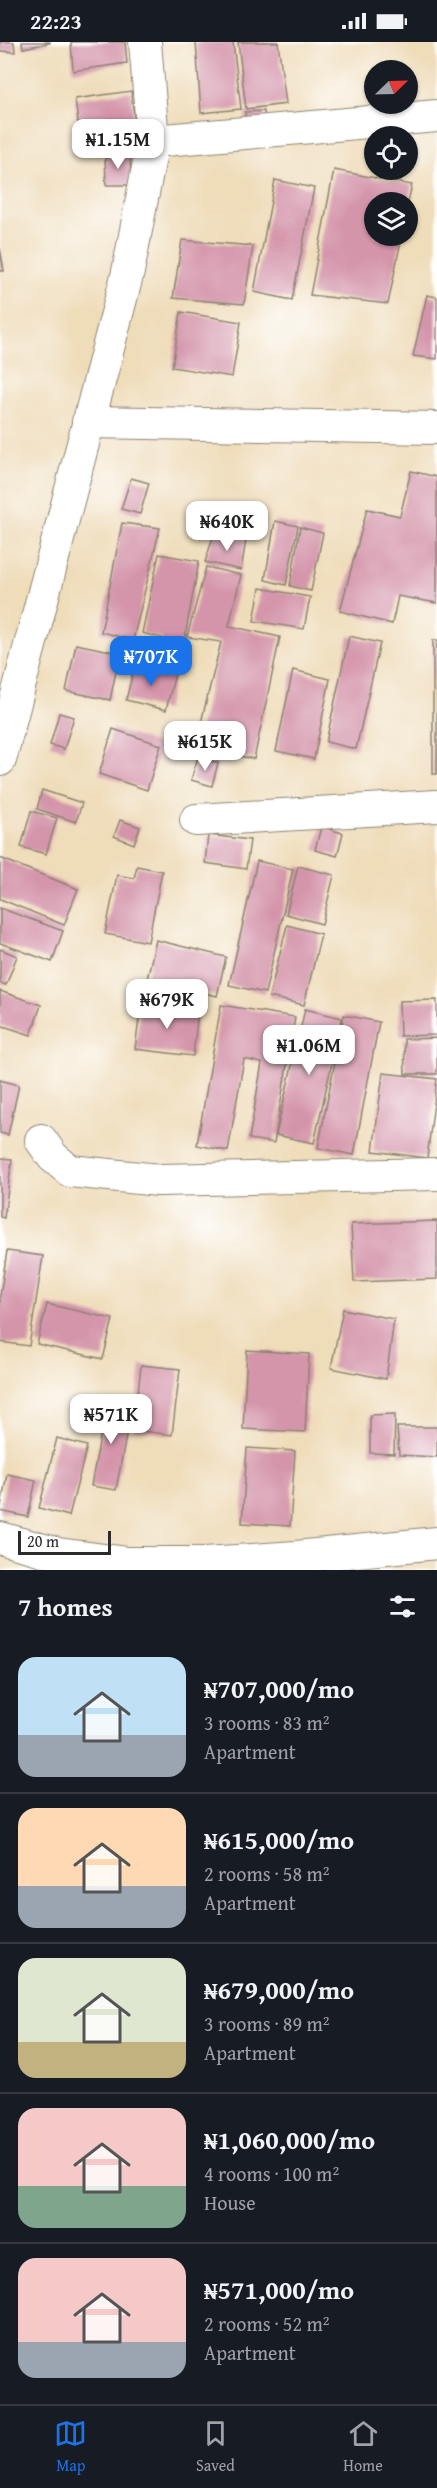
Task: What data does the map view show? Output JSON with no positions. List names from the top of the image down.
{
  "scale_bar": "20 m",
  "north": "top right",
  "page": {
    "status": "22:23",
    "price": [
      "₦1.15M",
      "₦640K",
      "₦707K",
      "₦615K",
      "₦679K",
      "₦1.06M",
      "₦571K"
    ],
    "scale": "20 m",
    "heading": "7 homes",
    "list": [
      {
        "name": "₦707,000/mo",
        "note": "3 rooms · 83 m² · Apartment"
      },
      {
        "name": "₦615,000/mo",
        "note": "2 rooms · 58 m² · Apartment"
      },
      {
        "name": "₦679,000/mo",
        "note": "3 rooms · 89 m² · Apartment"
      },
      {
        "name": "₦1,060,000/mo",
        "note": "4 rooms · 100 m² · House"
      },
      {
        "name": "₦571,000/mo",
        "note": "2 rooms · 52 m² · Apartment"
      }
    ],
    "tabs": ["Map", "Saved", "Home"]
  }
}
